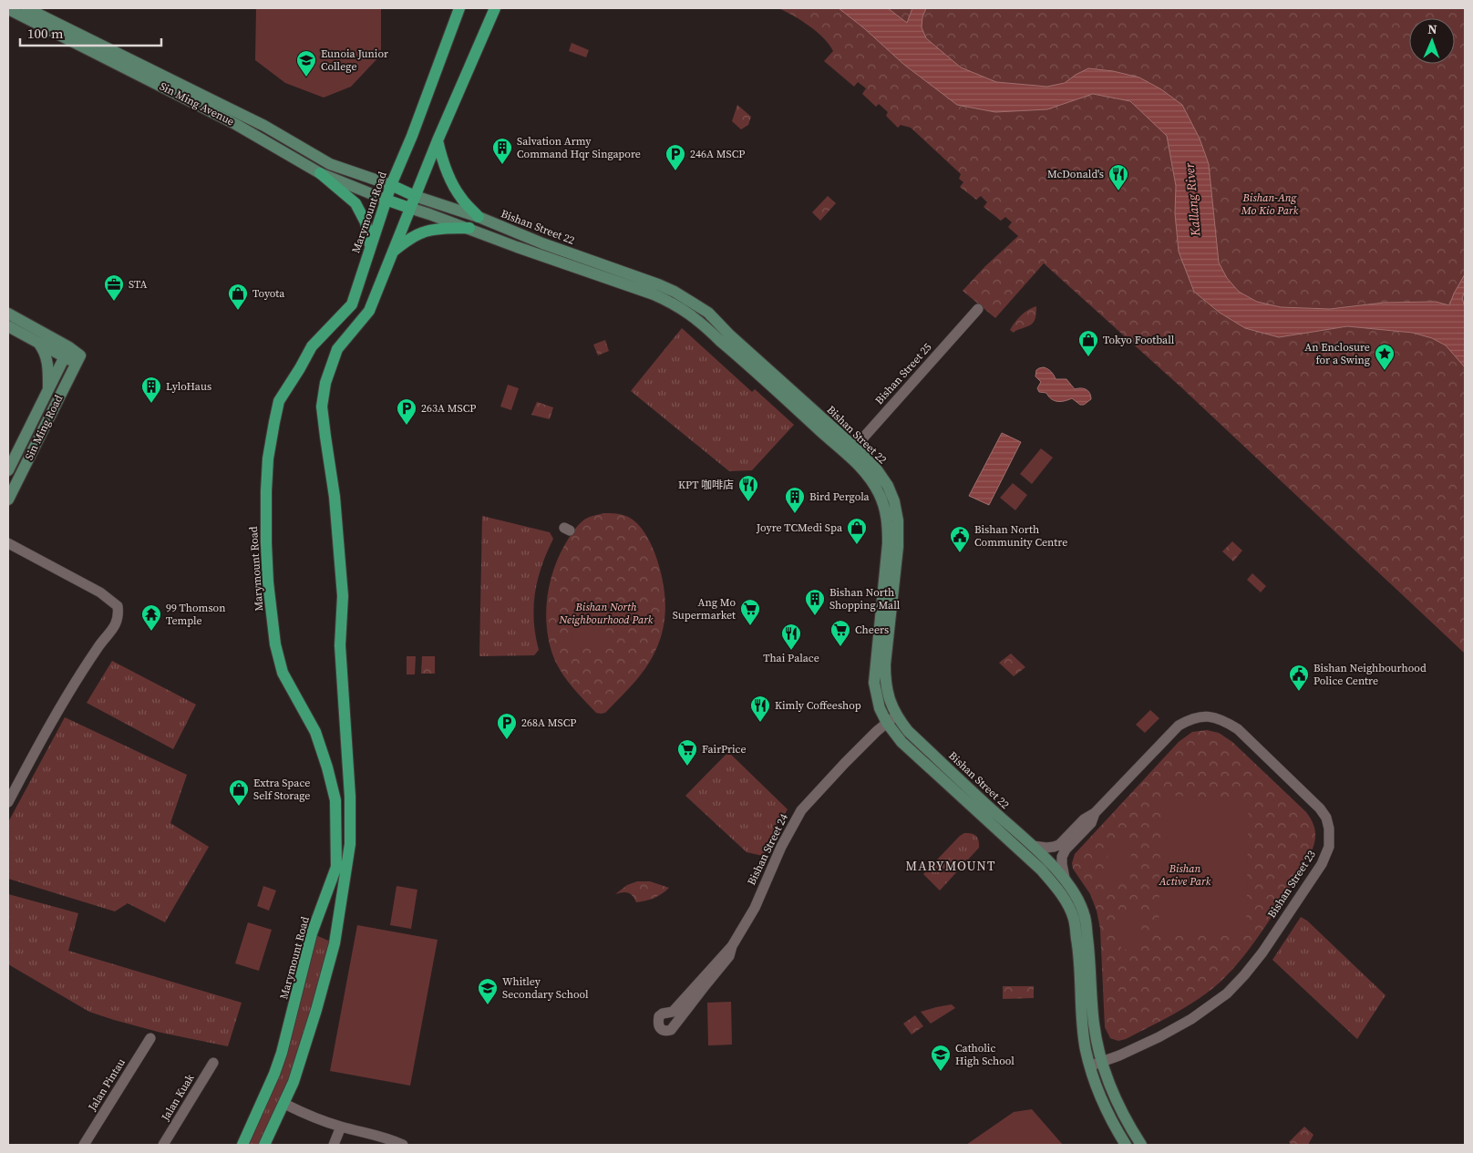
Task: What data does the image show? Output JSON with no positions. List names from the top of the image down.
{
  "streets": {
    "main road": [
      "Sin Ming Avenue",
      "Marymount Road",
      "Bishan Street 22",
      "Sin Ming Road"
    ],
    "street": [
      "Bishan Street 25",
      "Bishan Street 24",
      "Bishan Street 23",
      "Jalan Pintau",
      "Jalan Kuak"
    ]
  },
  "crossings": [
    ["Sin Ming Avenue", "Marymount Road"],
    ["Sin Ming Avenue", "Bishan Street 22"],
    ["Marymount Road", "Bishan Street 22"],
    ["Bishan Street 22", "Bishan Street 25"],
    ["Bishan Street 22", "Bishan Street 24"],
    ["Bishan Street 22", "Bishan Street 23"]
  ],
  "districts": ["MARYMOUNT"],
  "water": ["Kallang River"],
  "parks": ["Bishan-Ang Mo Kio Park", "Bishan North Neighbourhood Park", "Bishan Active Park"],
  "places": {
    "school or university": ["Eunoia Junior College", "Whitley Secondary School", "Catholic High School"],
    "building": [
      "Salvation Army Command Hqr Singapore",
      "LyloHaus",
      "Bird Pergola",
      "Bishan North Shopping Mall"
    ],
    "parking": ["246A MSCP", "263A MSCP", "268A MSCP"],
    "restaurant": [
      "McDonald's",
      "KPT 咖啡店",
      "Thai Palace",
      "Kimly Coffeeshop"
    ],
    "office": ["STA"],
    "shop": [
      "Toyota",
      "Tokyo Football",
      "Joyre TCMedi Spa",
      "Extra Space Self Storage"
    ],
    "place": ["An Enclosure for a Swing"],
    "public building": ["Bishan North Community Centre", "Bishan Neighbourhood Police Centre"],
    "supermarket": ["Ang Mo Supermarket", "Cheers", "FairPrice"],
    "temple": ["99 Thomson Temple"]
  },
  "scale_bar": "100 m",
  "north": "top"
}
